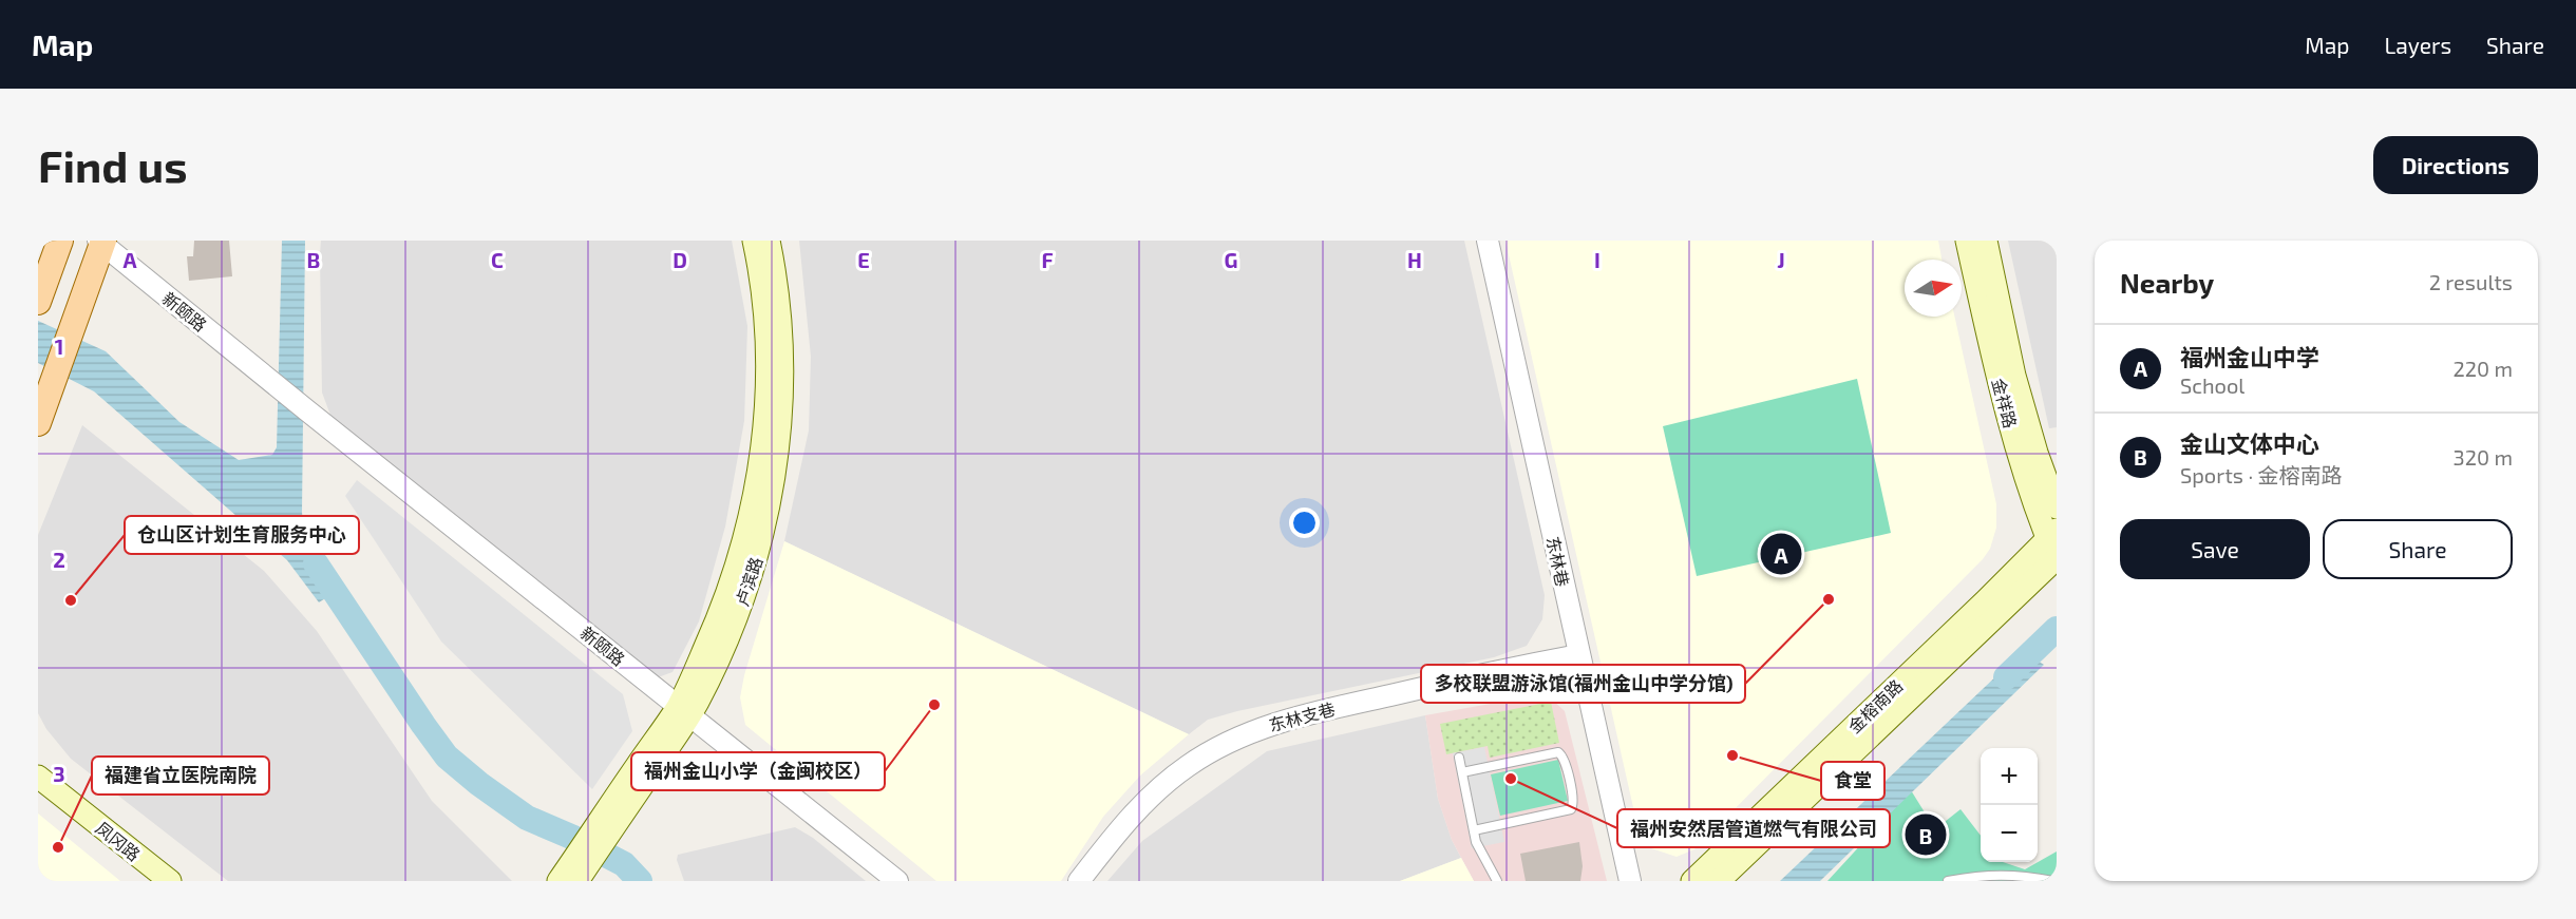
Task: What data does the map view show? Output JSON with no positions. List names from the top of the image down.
{
  "streets": {
    "main road": [
      "金祥路",
      "卢滨路",
      "金榕南路",
      "凤冈路"
    ],
    "street": ["新颐路", "东林巷", "东林支巷"]
  },
  "crossings": [
    ["新颐路", "卢滨路"],
    ["金祥路", "金榕南路"],
    ["东林巷", "东林支巷"]
  ],
  "places": [
    "多校联盟游泳馆(福州金山中学分馆)",
    "仓山区计划生育服务中心",
    "福州金山小学（金闽校区）",
    "食堂",
    "福州安然居管道燃气有限公司",
    "福建省立医院南院"
  ],
  "north": "right",
  "page": {
    "header": "Map",
    "nav": ["Map", "Layers", "Share"],
    "buttons": [
      "Directions",
      ["Save", "Share"]
    ],
    "title": "Find us",
    "heading": ["Nearby", "2 results"],
    "list": [
      {
        "mark": "A",
        "name": "福州金山中学",
        "note": "School",
        "value": "220 m"
      },
      {
        "mark": "B",
        "name": "金山文体中心",
        "note": "Sports · 金榕南路",
        "value": "320 m"
      }
    ],
    "pins": ["A", "B"],
    "map_buttons": ["+", "−"]
  },
  "grid": {
    "columns": [
      "A",
      "B",
      "C",
      "D",
      "E",
      "F",
      "G",
      "H",
      "I",
      "J"
    ],
    "rows": ["1", "2", "3"]
  }
}
